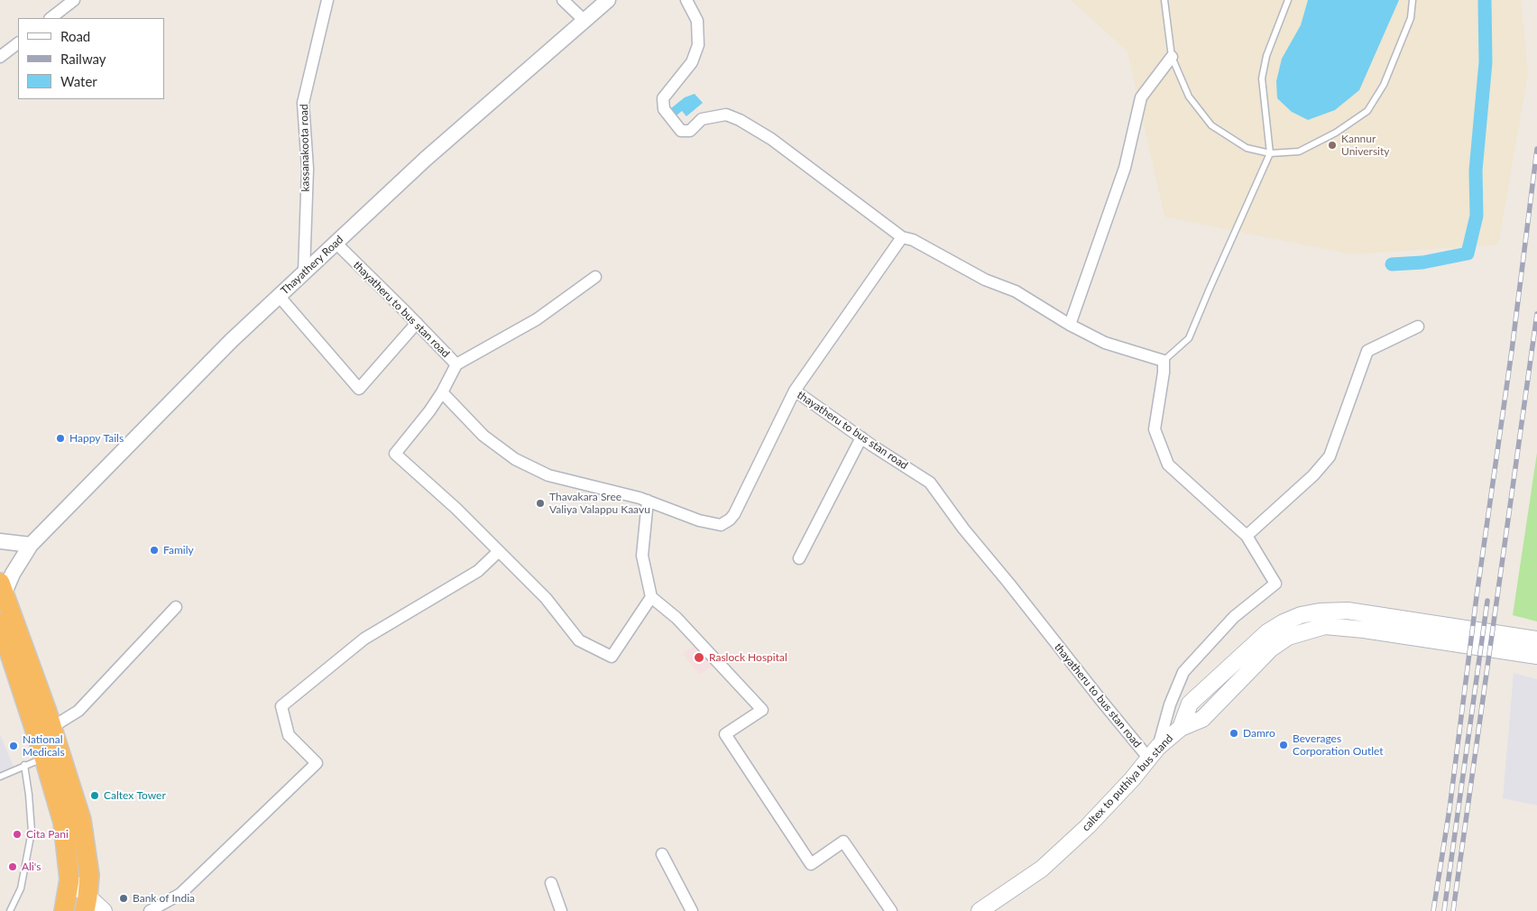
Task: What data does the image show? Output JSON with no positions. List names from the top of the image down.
{
  "streets": {
    "main road": ["caltex to puthiya bus stand"],
    "street": ["kassanakoota road", "Thayathery Road", "thayatheru to bus stan road"]
  },
  "crossings": [
    ["kassanakoota road", "Thayathery Road"],
    ["Thayathery Road", "thayatheru to bus stan road"],
    ["thayatheru to bus stan road", "caltex to puthiya bus stand"]
  ],
  "places": [
    "Kannur University",
    "Happy Tails",
    "Thavakara Sree Valiya Valappu Kaavu",
    "Family",
    "Raslock Hospital",
    "Damro",
    "Beverages Corporation Outlet",
    "National Medicals",
    "Caltex Tower",
    "Cita Pani",
    "Ali's",
    "Bank of India"
  ],
  "legend": ["Road", "Railway", "Water"]
}
